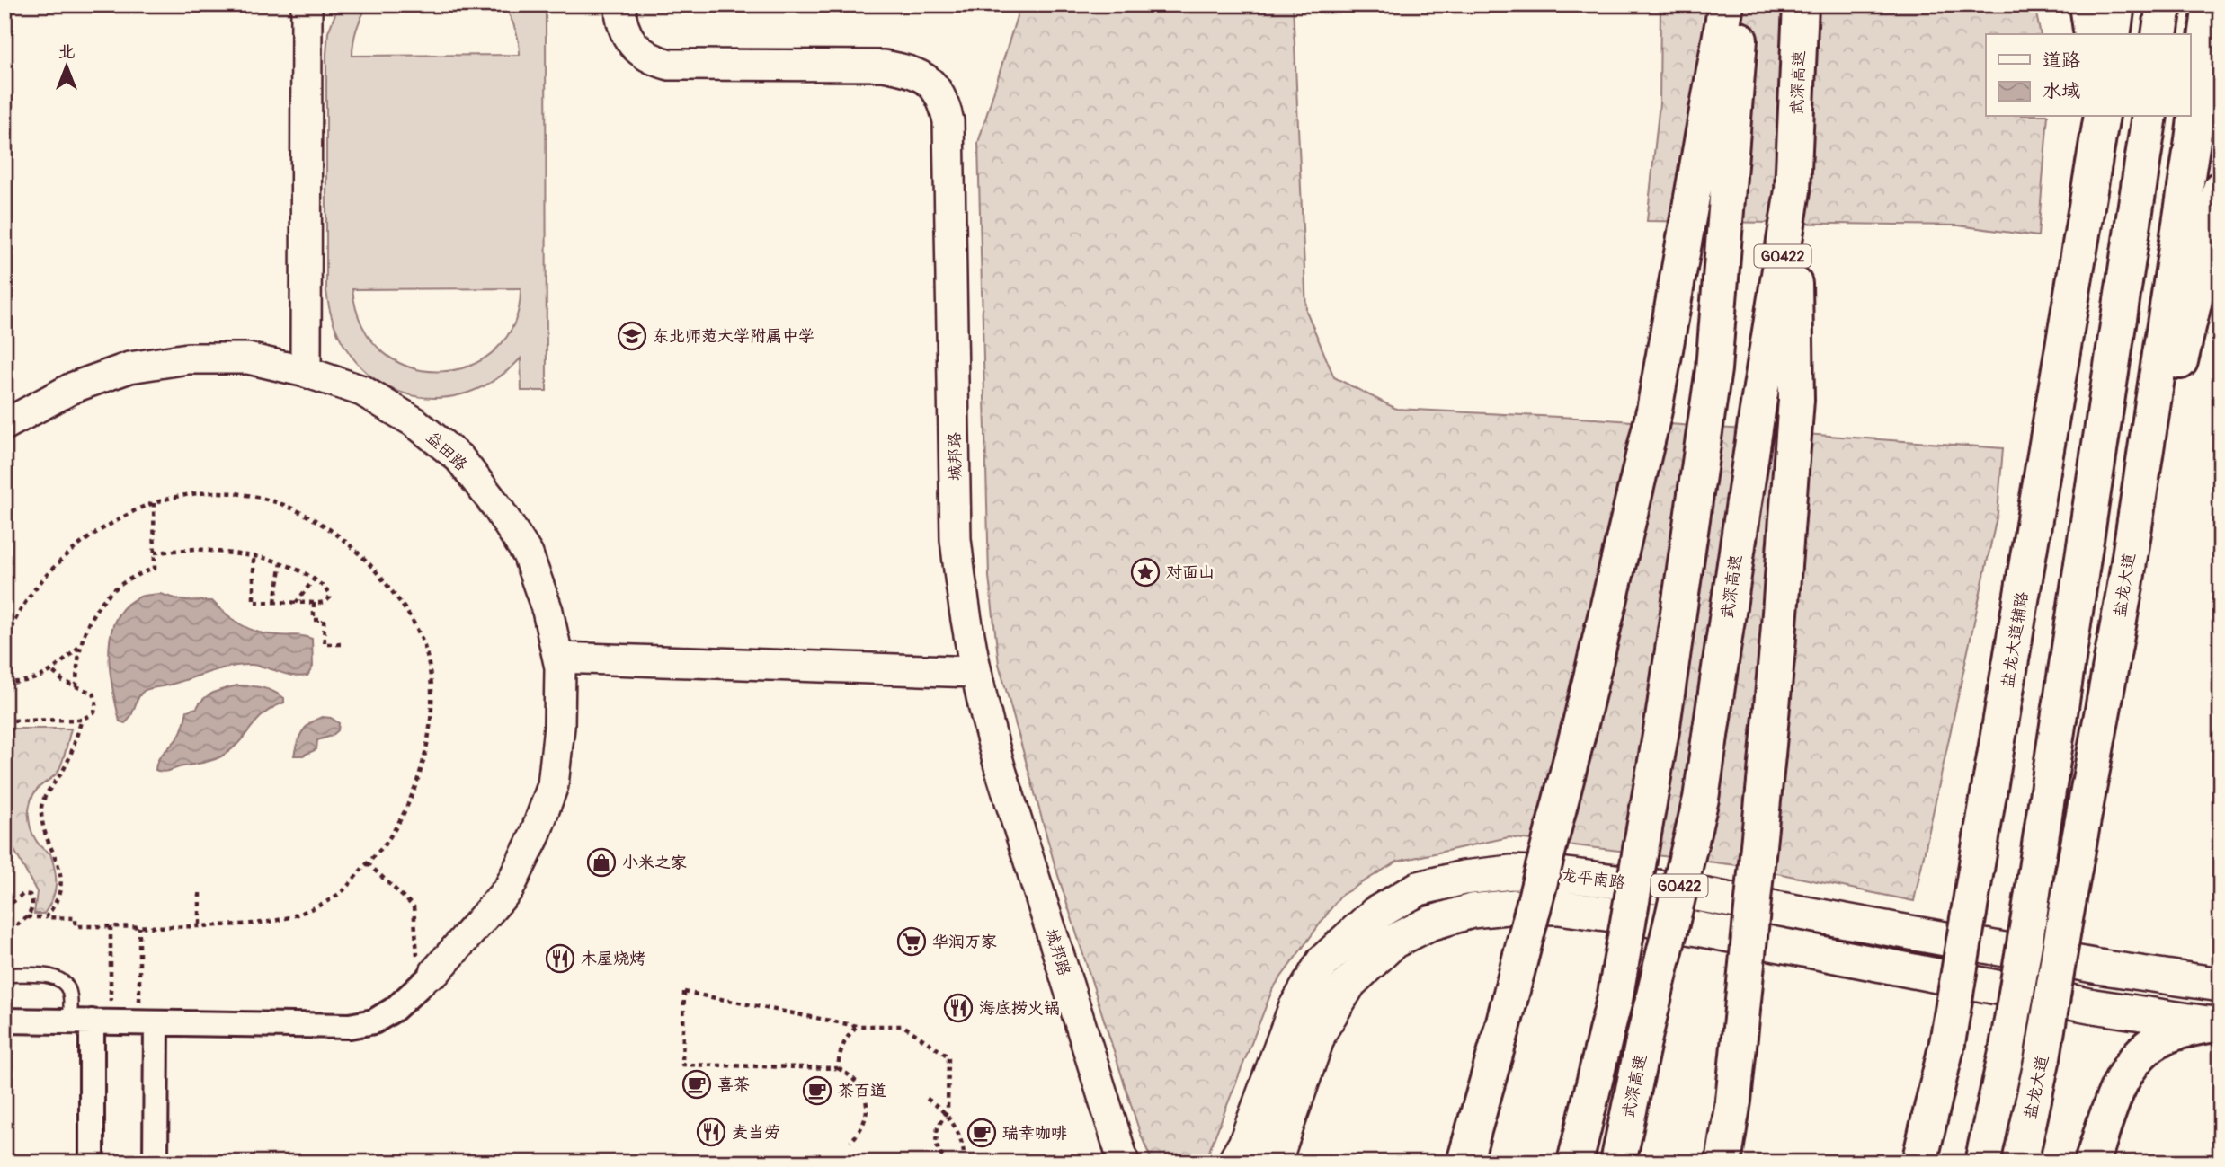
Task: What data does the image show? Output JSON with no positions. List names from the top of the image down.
{
  "streets": {
    "main road": [
      "武深高速",
      "G0422",
      "盐龙大道",
      "盐龙大道辅路",
      "龙平南路"
    ],
    "street": ["益田路", "城邦路"]
  },
  "places": {
    "school or university": ["东北师范大学附属中学"],
    "place": ["对面山"],
    "shop": ["小米之家"],
    "supermarket": ["华润万家"],
    "restaurant": ["木屋烧烤", "海底捞火锅", "麦当劳"],
    "cafe": ["喜茶", "茶百道", "瑞幸咖啡"]
  },
  "legend": ["道路", "水域"],
  "north": "top"
}
